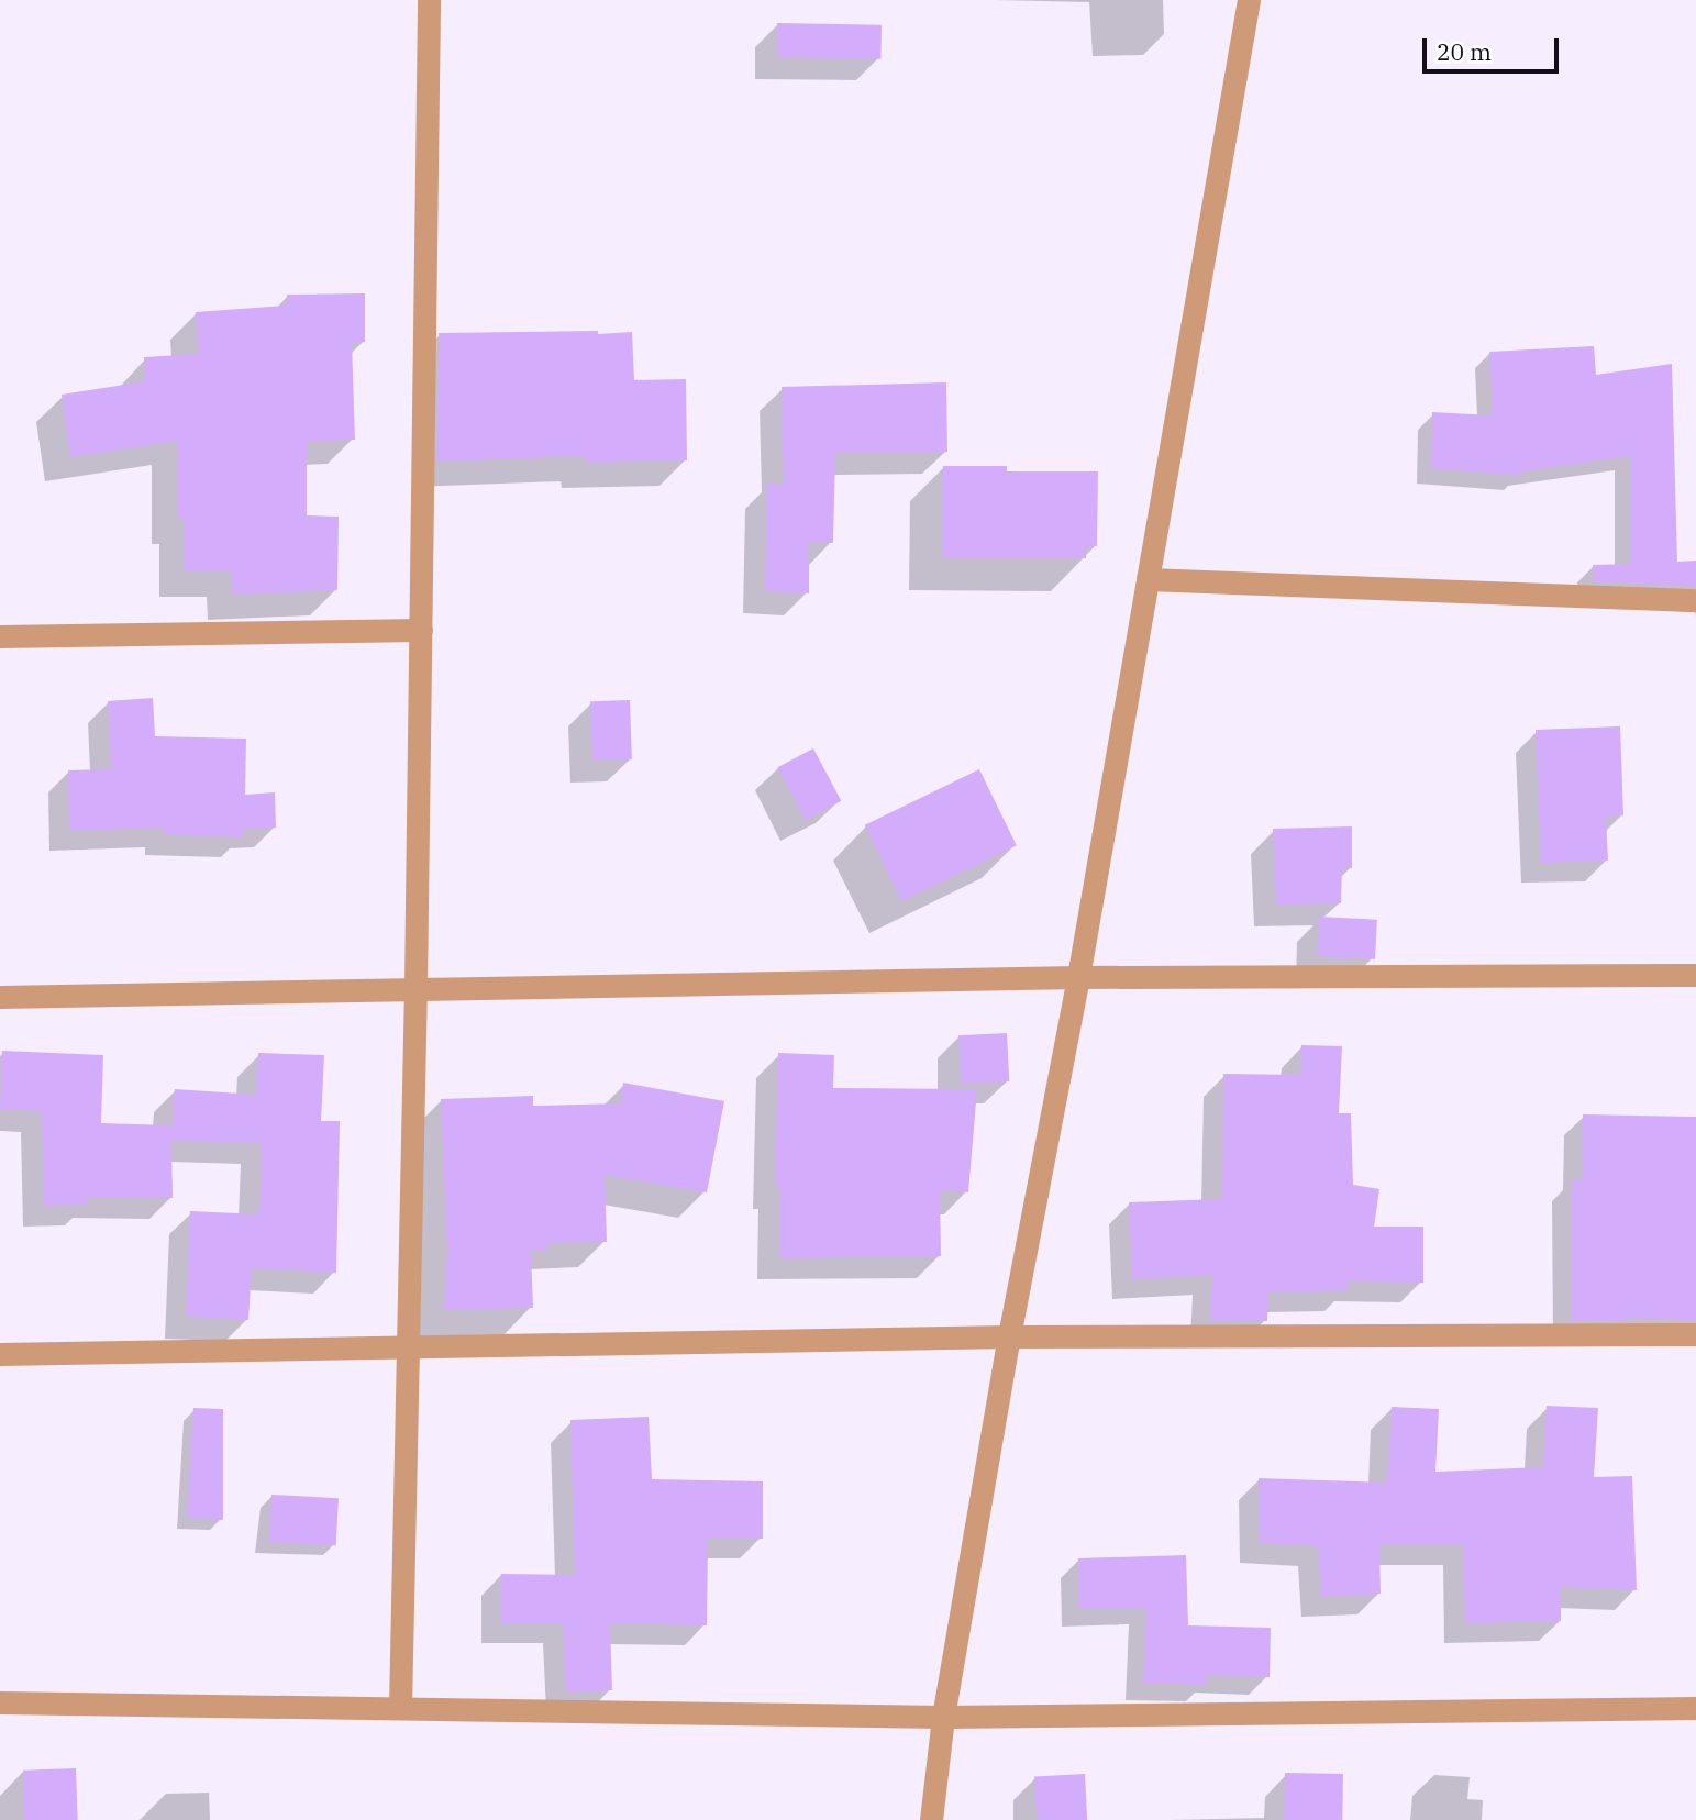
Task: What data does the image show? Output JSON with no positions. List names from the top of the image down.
{
  "scale_bar": "20 m"
}
